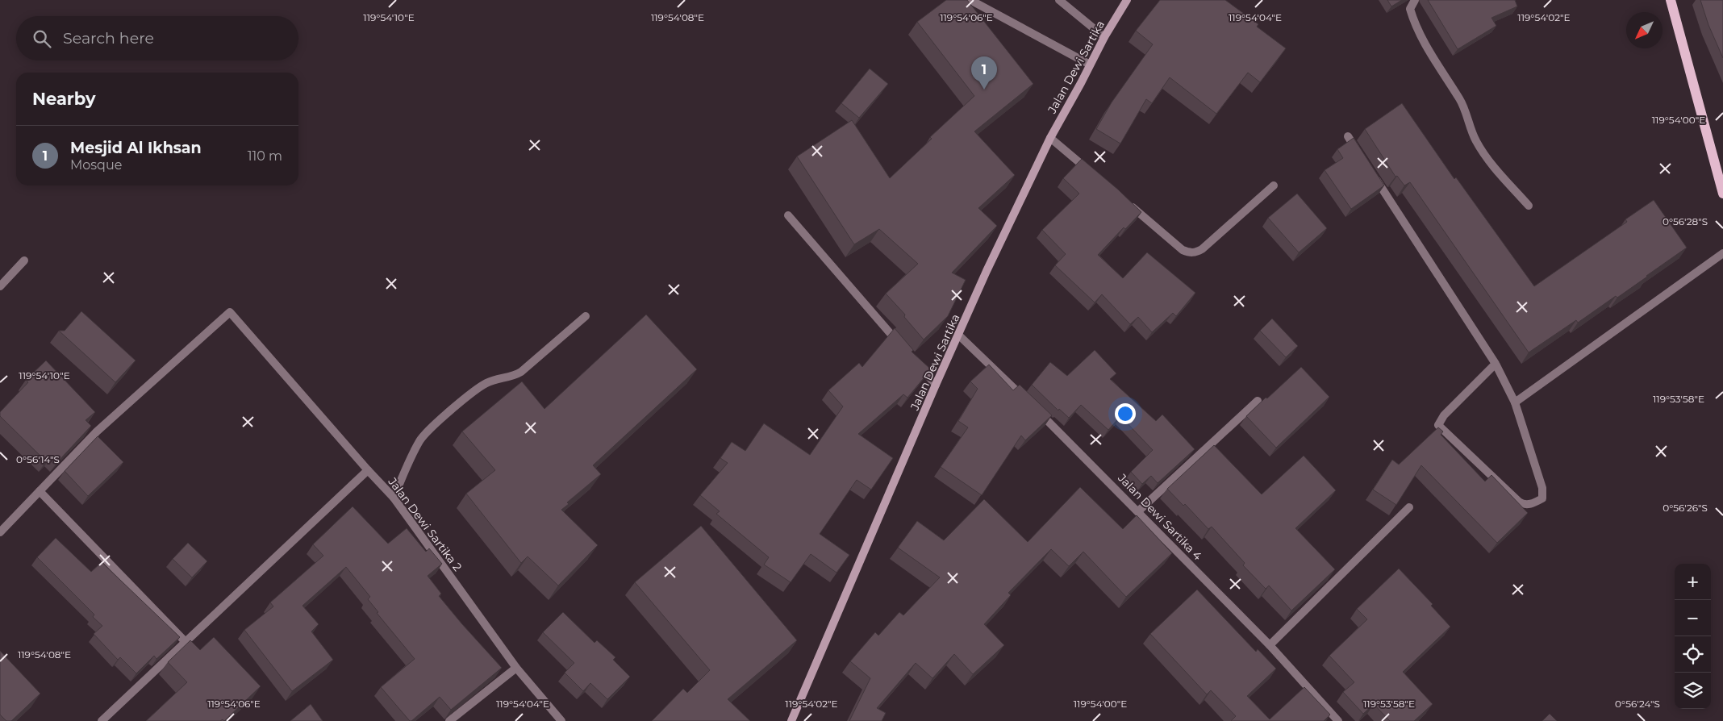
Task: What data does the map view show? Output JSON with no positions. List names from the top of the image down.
{
  "streets": {
    "main road": ["Jalan Dewi Sartika"],
    "street": ["Jalan Dewi Sartika 4", "Jalan Dewi Sartika 2"]
  },
  "crossings": [
    ["Jalan Dewi Sartika", "Jalan Dewi Sartika 4"]
  ],
  "north": "bottom left",
  "page": {
    "search": "Search here",
    "pins": "1",
    "heading": "Nearby",
    "list": [
      {
        "mark": "1",
        "name": "Mesjid Al Ikhsan",
        "note": "Mosque",
        "value": "110 m"
      }
    ],
    "map_buttons": ["+", "−"]
  },
  "coordinates": [
    "119°54'10\"E",
    "119°54'08\"E",
    "119°54'06\"E",
    "119°54'04\"E",
    "119°54'02\"E",
    "119°54'00\"E",
    "0°56'28\"S",
    "119°53'58\"E",
    "0°56'14\"S",
    "0°56'26\"S",
    "0°56'24\"S"
  ]
}
